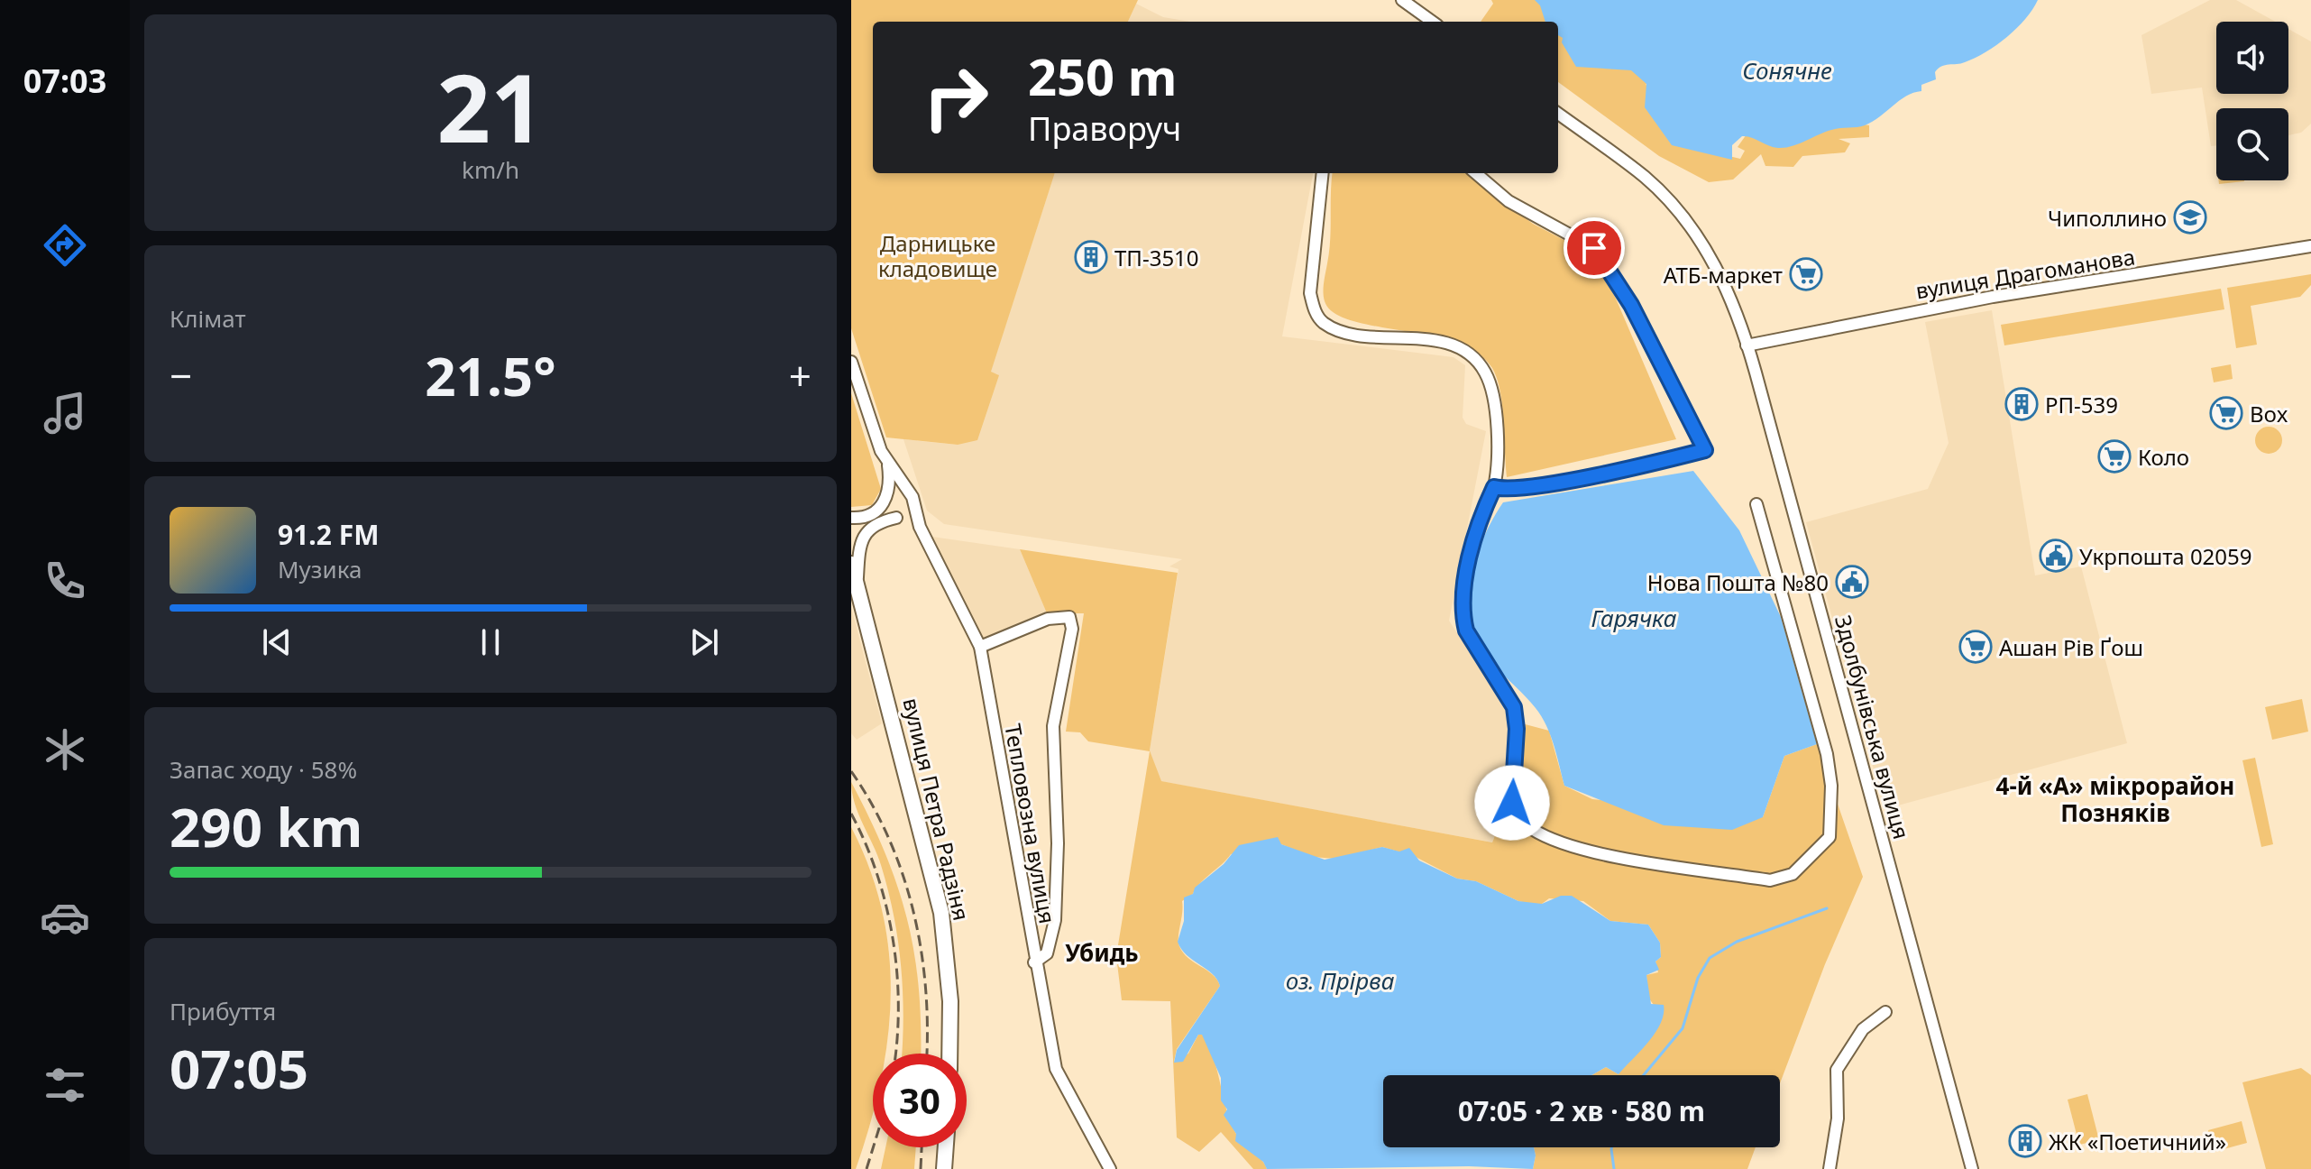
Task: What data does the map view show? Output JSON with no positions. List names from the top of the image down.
{
  "streets": {
    "main road": ["вулиця Петра Радзіня"],
    "street": ["вулиця Драгоманова", "Здолбунівська вулиця", "Тепловозна вулиця"]
  },
  "crossings": [
    ["вулиця Драгоманова", "Здолбунівська вулиця"]
  ],
  "districts": ["4-й «А» мікрорайон Позняків", "Убидь"],
  "water": ["Сонячне", "Гарячка", "оз. Прірва"],
  "parks": ["Дарницьке кладовище"],
  "places": {
    "school or university": ["Чиполлино"],
    "building": ["ТП-3510", "РП-539", "ЖК «Поетичний»"],
    "supermarket": [
      "АТБ-маркет",
      "Box",
      "Коло",
      "Ашан Рів Ґош"
    ],
    "public building": ["Укрпошта 02059", "Нова Пошта №80"]
  },
  "page": {
    "tabs": "07:03",
    "tile": [
      ["21", "km/h"],
      "Клімат",
      ["Запас ходу · 58%", "290 km"],
      ["Прибуття", "07:05"]
    ],
    "turn": ["250 m", "Праворуч"],
    "heat": ["−", "21.5°", "+"],
    "song": ["91.2 FM", "Музика"],
    "limit": "30",
    "trip": "07:05 · 2 хв · 580 m"
  }
}
